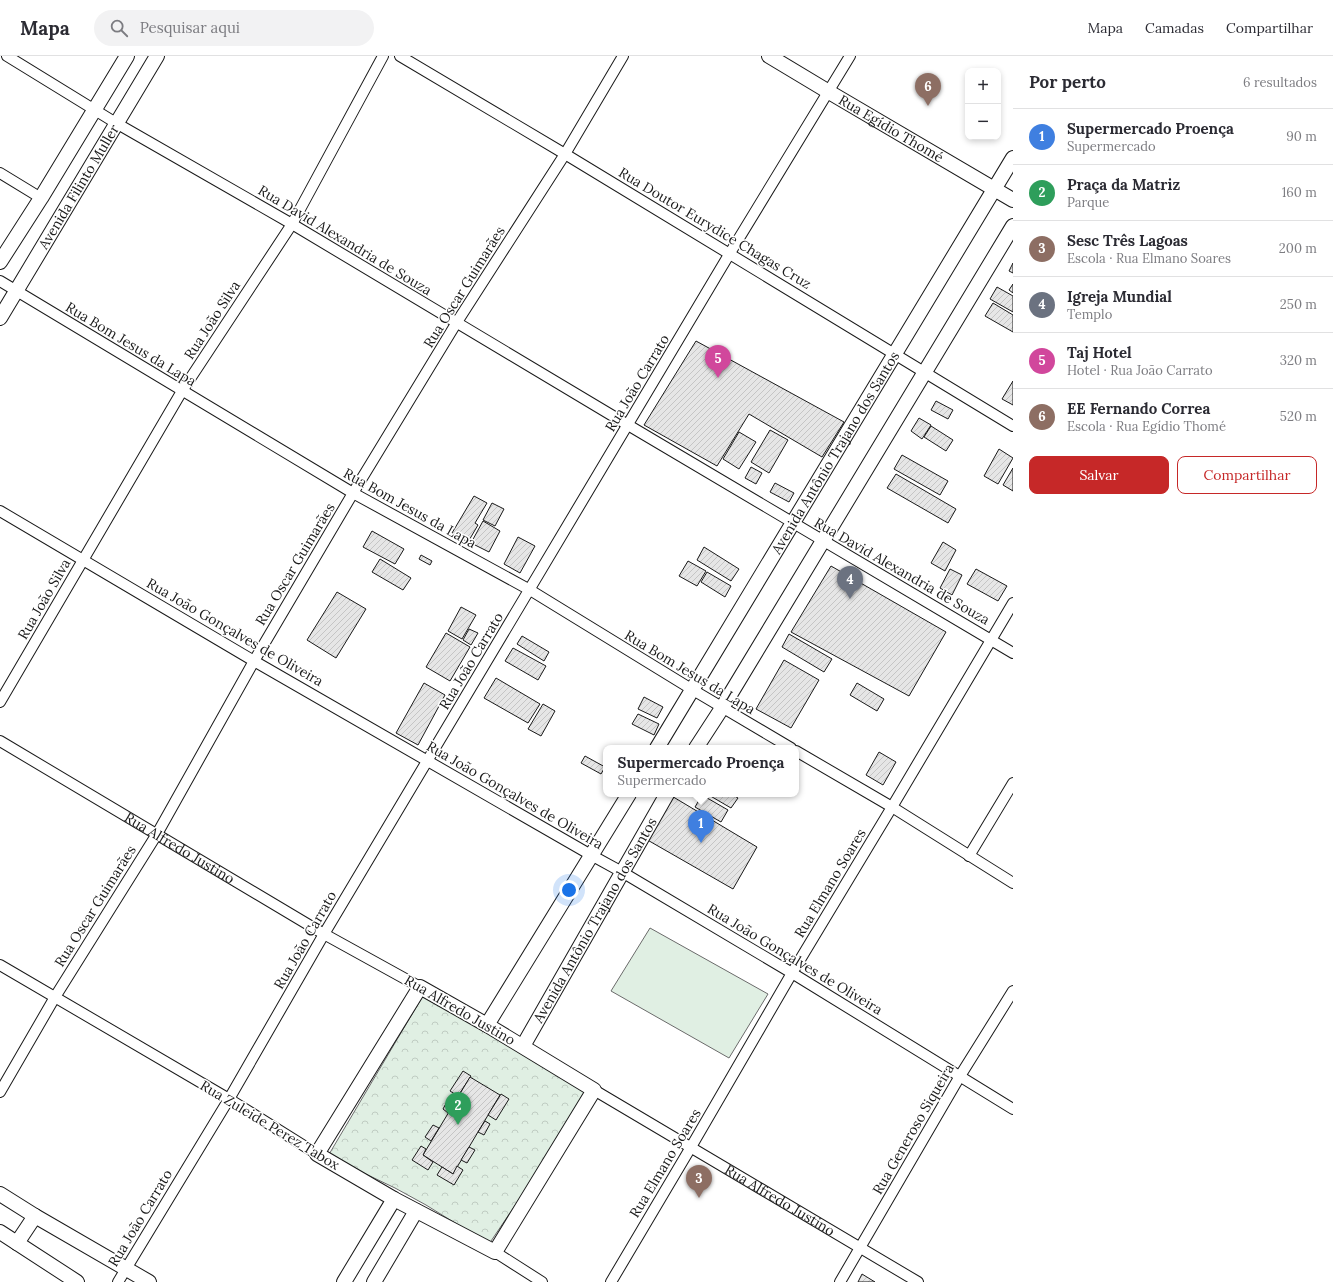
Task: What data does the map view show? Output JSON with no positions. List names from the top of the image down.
{
  "streets": {
    "main road": [
      "Rua Egídio Thomé",
      "Avenida Filinto Muller",
      "Avenida Antônio Trajano dos Santos",
      "Rua Alfredo Justino",
      "Rua Zuleide Perez Tabox"
    ],
    "street": [
      "Rua Doutor Eurydice Chagas Cruz",
      "Rua David Alexandria de Souza",
      "Rua Oscar Guimarães",
      "Rua João Silva",
      "Rua Bom Jesus da Lapa",
      "Rua João Carrato",
      "Rua João Gonçalves de Oliveira",
      "Rua Elmano Soares",
      "Rua Generoso Siqueira"
    ]
  },
  "crossings": [
    ["Rua Egídio Thomé", "Rua João Carrato"],
    ["Rua Egídio Thomé", "Avenida Antônio Trajano dos Santos"],
    ["Avenida Filinto Muller", "Rua David Alexandria de Souza"],
    ["Avenida Filinto Muller", "Rua Bom Jesus da Lapa"],
    ["Rua Doutor Eurydice Chagas Cruz", "Rua Oscar Guimarães"],
    ["Rua Doutor Eurydice Chagas Cruz", "Rua João Carrato"],
    ["Rua Doutor Eurydice Chagas Cruz", "Avenida Antônio Trajano dos Santos"],
    ["Rua David Alexandria de Souza", "Rua Oscar Guimarães"],
    ["Rua David Alexandria de Souza", "Rua João Silva"],
    ["Rua David Alexandria de Souza", "Rua João Carrato"],
    ["Rua David Alexandria de Souza", "Avenida Antônio Trajano dos Santos"],
    ["Rua David Alexandria de Souza", "Rua Elmano Soares"],
    ["Rua Oscar Guimarães", "Rua Bom Jesus da Lapa"],
    ["Rua Oscar Guimarães", "Rua João Gonçalves de Oliveira"],
    ["Rua Oscar Guimarães", "Rua Alfredo Justino"],
    ["Rua Oscar Guimarães", "Rua Zuleide Perez Tabox"],
    ["Rua João Silva", "Rua Bom Jesus da Lapa"],
    ["Rua João Silva", "Rua João Gonçalves de Oliveira"],
    ["Rua Bom Jesus da Lapa", "Rua João Carrato"],
    ["Rua Bom Jesus da Lapa", "Avenida Antônio Trajano dos Santos"],
    ["Rua João Carrato", "Rua João Gonçalves de Oliveira"],
    ["Rua João Carrato", "Rua Alfredo Justino"],
    ["Rua João Carrato", "Rua Zuleide Perez Tabox"],
    ["Avenida Antônio Trajano dos Santos", "Rua João Gonçalves de Oliveira"],
    ["Avenida Antônio Trajano dos Santos", "Rua Alfredo Justino"],
    ["Rua João Gonçalves de Oliveira", "Rua Elmano Soares"],
    ["Rua João Gonçalves de Oliveira", "Rua Generoso Siqueira"],
    ["Rua Alfredo Justino", "Rua Elmano Soares"],
    ["Rua Alfredo Justino", "Rua Generoso Siqueira"]
  ],
  "page": {
    "header": "Mapa",
    "search": "Pesquisar aqui",
    "nav": ["Mapa", "Camadas", "Compartilhar"],
    "heading": ["Por perto", "6 resultados"],
    "map_buttons": ["+", "−"],
    "pins": [
      "6",
      "5",
      "4",
      "1",
      "2",
      "3"
    ],
    "list": [
      {
        "mark": "1",
        "name": "Supermercado Proença",
        "note": "Supermercado",
        "value": "90 m"
      },
      {
        "mark": "2",
        "name": "Praça da Matriz",
        "note": "Parque",
        "value": "160 m"
      },
      {
        "mark": "3",
        "name": "Sesc Três Lagoas",
        "note": "Escola · Rua Elmano Soares",
        "value": "200 m"
      },
      {
        "mark": "4",
        "name": "Igreja Mundial",
        "note": "Templo",
        "value": "250 m"
      },
      {
        "mark": "5",
        "name": "Taj Hotel",
        "note": "Hotel · Rua João Carrato",
        "value": "320 m"
      },
      {
        "mark": "6",
        "name": "EE Fernando Correa",
        "note": "Escola · Rua Egídio Thomé",
        "value": "520 m"
      }
    ],
    "buttons": ["Salvar", "Compartilhar"],
    "popup": ["Supermercado Proença", "Supermercado"]
  }
}
